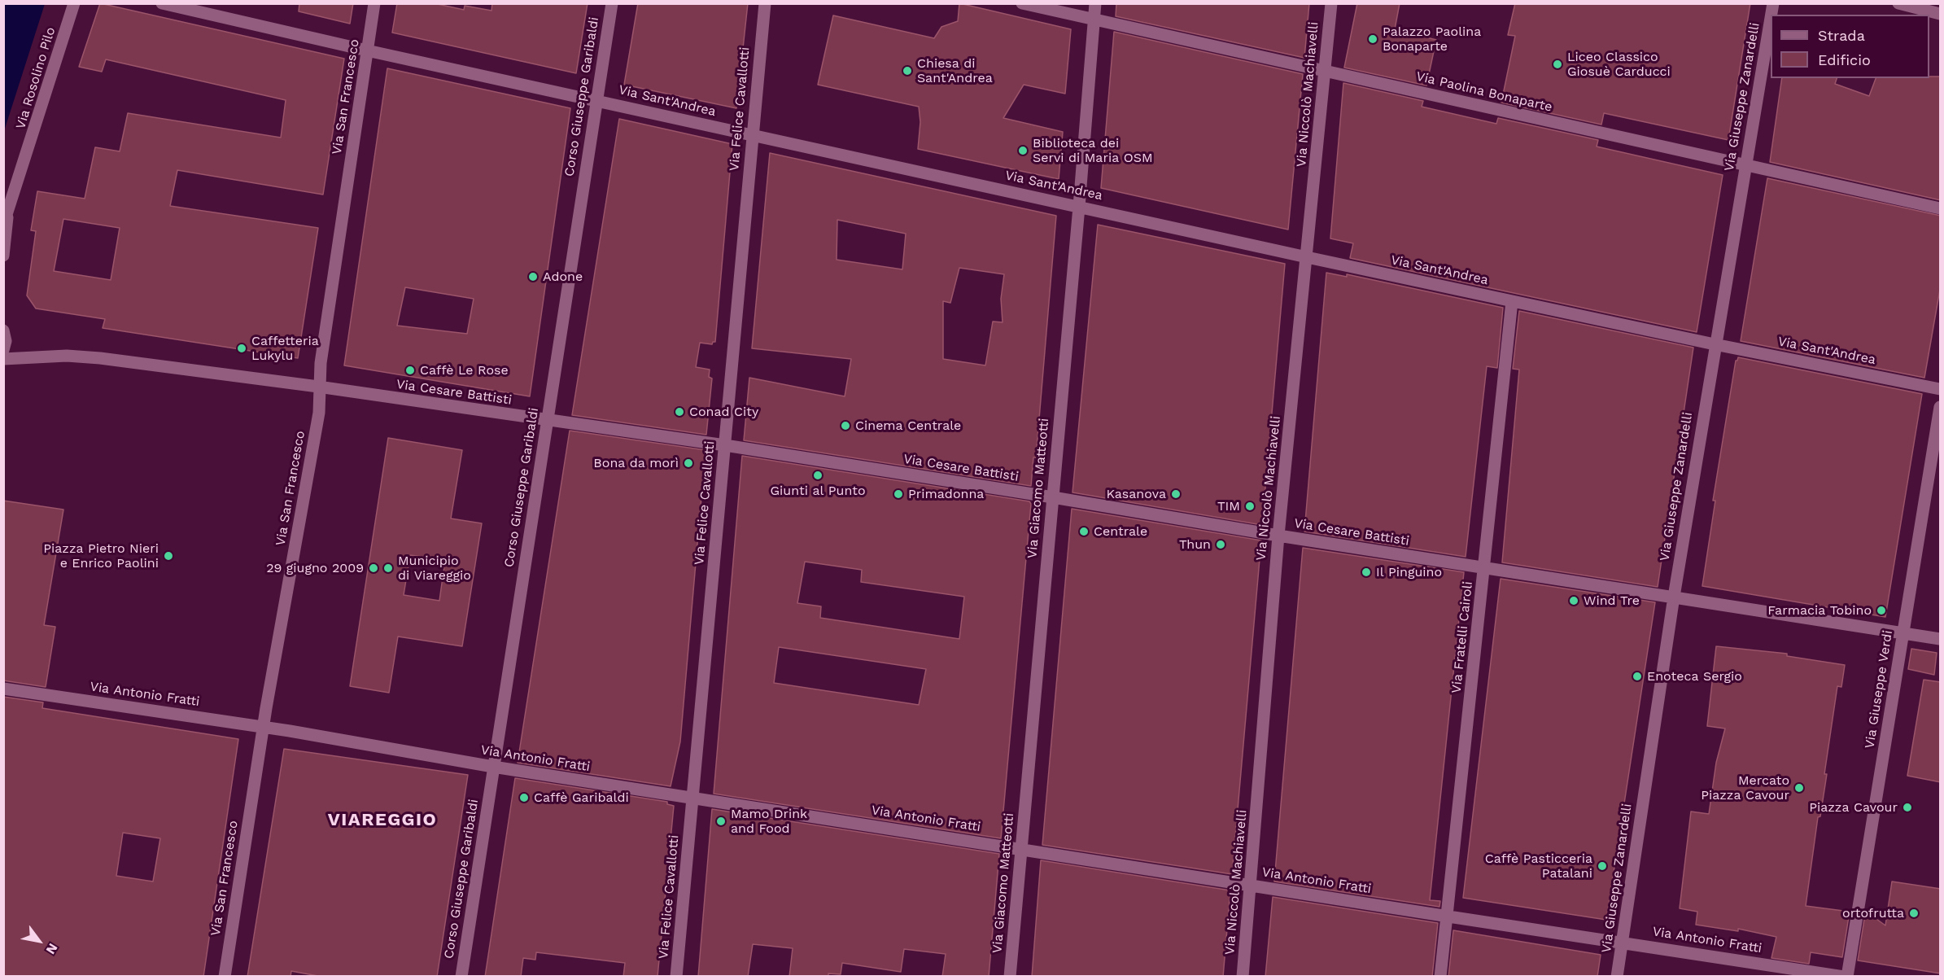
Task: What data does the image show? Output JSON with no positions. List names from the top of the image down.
{
  "streets": {
    "street": [
      "Via Rosolino Pilo",
      "Via Paolina Bonaparte",
      "Via Niccolò Machiavelli",
      "Via San Francesco",
      "Corso Giuseppe Garibaldi",
      "Via Giuseppe Zanardelli",
      "Via Sant'Andrea",
      "Via Felice Cavallotti",
      "Via Cesare Battisti",
      "Via Giacomo Matteotti",
      "Via Fratelli Cairoli",
      "Via Giuseppe Verdi",
      "Via Antonio Fratti"
    ]
  },
  "crossings": [
    ["Via Paolina Bonaparte", "Via Niccolò Machiavelli"],
    ["Via Paolina Bonaparte", "Via Giuseppe Zanardelli"],
    ["Via Paolina Bonaparte", "Via Giacomo Matteotti"],
    ["Via Niccolò Machiavelli", "Via Sant'Andrea"],
    ["Via Niccolò Machiavelli", "Via Cesare Battisti"],
    ["Via Niccolò Machiavelli", "Via Antonio Fratti"],
    ["Via San Francesco", "Via Sant'Andrea"],
    ["Via San Francesco", "Via Cesare Battisti"],
    ["Via San Francesco", "Via Antonio Fratti"],
    ["Corso Giuseppe Garibaldi", "Via Sant'Andrea"],
    ["Corso Giuseppe Garibaldi", "Via Cesare Battisti"],
    ["Corso Giuseppe Garibaldi", "Via Antonio Fratti"],
    ["Via Giuseppe Zanardelli", "Via Sant'Andrea"],
    ["Via Giuseppe Zanardelli", "Via Cesare Battisti"],
    ["Via Giuseppe Zanardelli", "Via Antonio Fratti"],
    ["Via Sant'Andrea", "Via Felice Cavallotti"],
    ["Via Sant'Andrea", "Via Giacomo Matteotti"],
    ["Via Sant'Andrea", "Via Fratelli Cairoli"],
    ["Via Felice Cavallotti", "Via Cesare Battisti"],
    ["Via Felice Cavallotti", "Via Antonio Fratti"],
    ["Via Cesare Battisti", "Via Giacomo Matteotti"],
    ["Via Cesare Battisti", "Via Fratelli Cairoli"],
    ["Via Cesare Battisti", "Via Giuseppe Verdi"],
    ["Via Giacomo Matteotti", "Via Antonio Fratti"],
    ["Via Fratelli Cairoli", "Via Antonio Fratti"],
    ["Via Giuseppe Verdi", "Via Antonio Fratti"]
  ],
  "districts": ["VIAREGGIO"],
  "places": [
    "Palazzo Paolina Bonaparte",
    "Liceo Classico Giosuè Carducci",
    "Chiesa di Sant'Andrea",
    "Biblioteca dei Servi di Maria OSM",
    "Adone",
    "Caffetteria Lukylu",
    "Caffè Le Rose",
    "Conad City",
    "Cinema Centrale",
    "Bona da morì",
    "Giunti al Punto",
    "Primadonna",
    "Kasanova",
    "TIM",
    "Centrale",
    "Thun",
    "Piazza Pietro Nieri e Enrico Paolini",
    "29 giugno 2009",
    "Municipio di Viareggio",
    "Il Pinguino",
    "Wind Tre",
    "Farmacia Tobino",
    "Enoteca Sergio",
    "Mercato Piazza Cavour",
    "Caffè Garibaldi",
    "Piazza Cavour",
    "Mamo Drink and Food",
    "Caffè Pasticceria Patalani",
    "ortofrutta"
  ],
  "legend": ["Strada", "Edificio"],
  "north": "bottom right"
}
